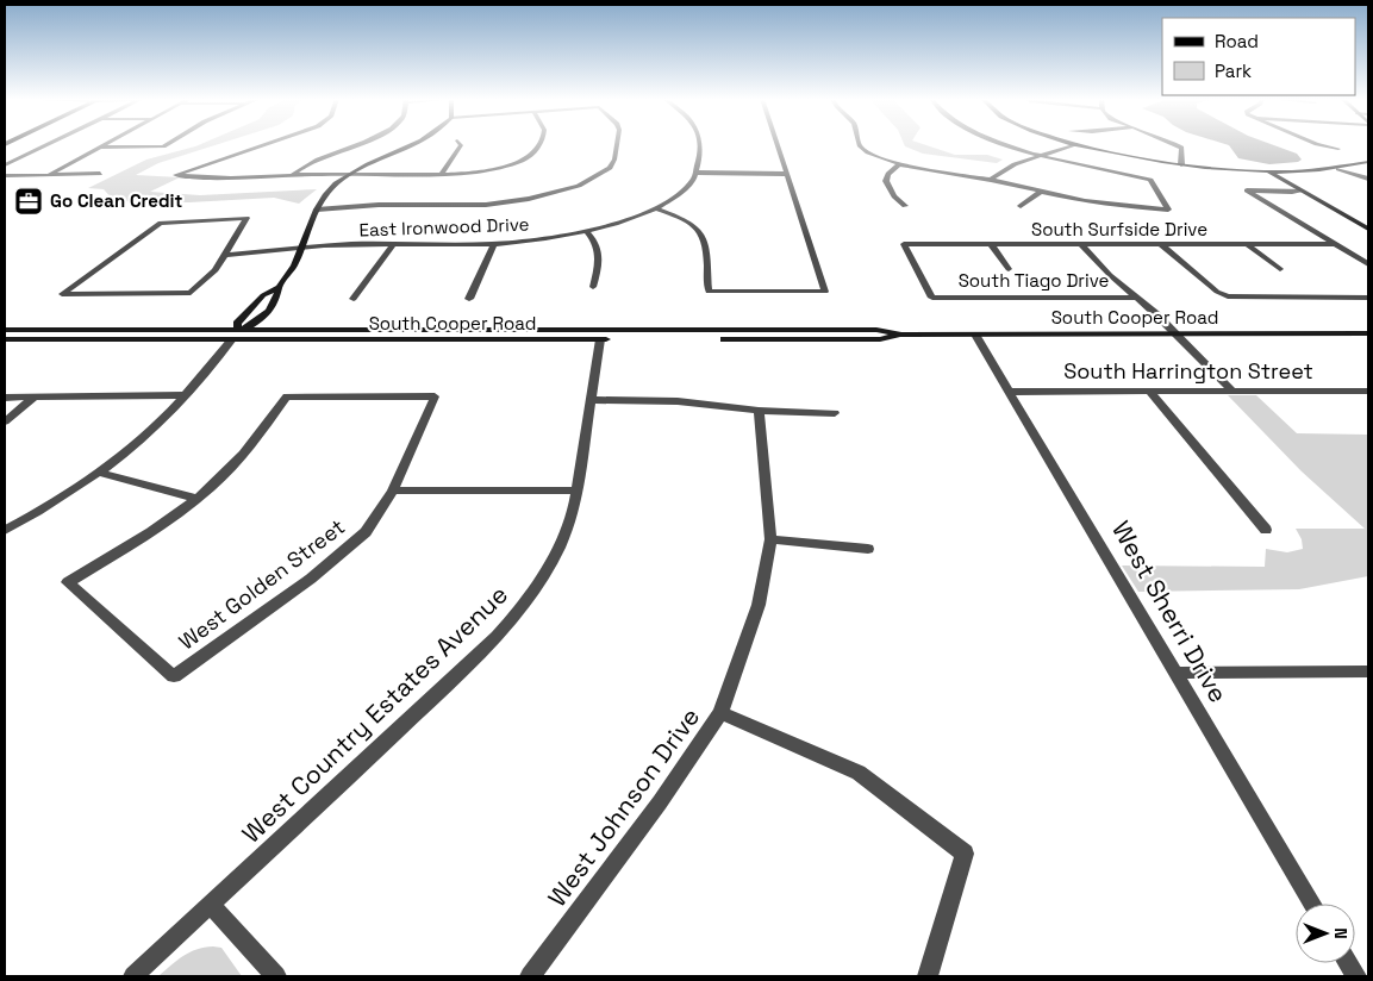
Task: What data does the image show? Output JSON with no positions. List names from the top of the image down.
{
  "streets": {
    "street": [
      "East Ironwood Drive",
      "South Surfside Drive",
      "South Tiago Drive",
      "South Cooper Road",
      "South Harrington Street",
      "West Golden Street",
      "West Sherri Drive",
      "West Country Estates Avenue",
      "West Johnson Drive"
    ]
  },
  "crossings": [
    ["South Surfside Drive", "South Tiago Drive"],
    ["South Cooper Road", "West Sherri Drive"],
    ["South Cooper Road", "West Country Estates Avenue"],
    ["South Harrington Street", "West Sherri Drive"]
  ],
  "places": {
    "office": ["Go Clean Credit"]
  },
  "legend": ["Road", "Park"],
  "north": "right"
}
